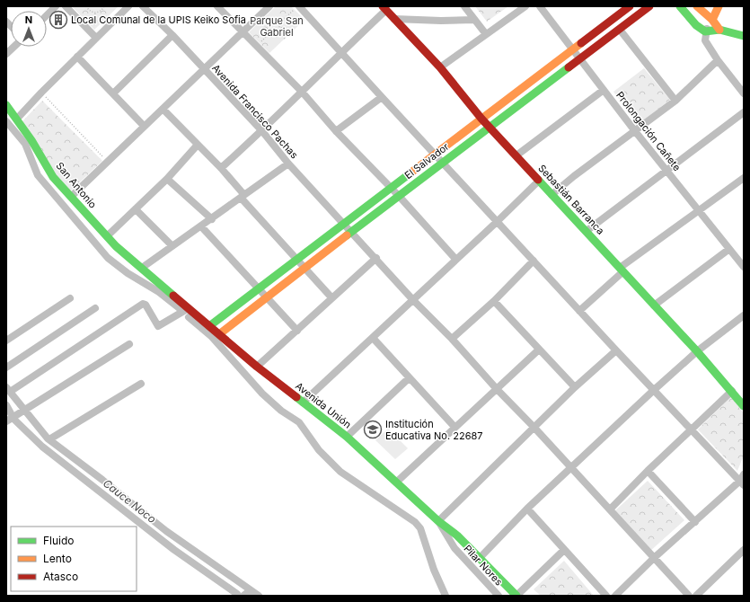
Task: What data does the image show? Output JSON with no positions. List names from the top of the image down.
{
  "streets": {
    "street": [
      "Avenida Francisco Pachas",
      "Prolongación Cañete",
      "El Salvador",
      "San Antonio",
      "Sebastián Barranca",
      "Avenida Unión",
      "Pilar Nores"
    ]
  },
  "crossings": [
    ["Avenida Francisco Pachas", "El Salvador"],
    ["Prolongación Cañete", "El Salvador"],
    ["El Salvador", "Sebastián Barranca"],
    ["El Salvador", "Avenida Unión"],
    ["San Antonio", "Avenida Unión"],
    ["Avenida Unión", "Pilar Nores"]
  ],
  "water": ["Cauce Noco"],
  "parks": ["Parque San Gabriel"],
  "places": {
    "building": ["Local Comunal de la UPIS Keiko Sofia"],
    "school or university": ["Institución Educativa No. 22687"]
  },
  "legend": ["Fluido", "Lento", "Atasco"],
  "north": "top"
}
